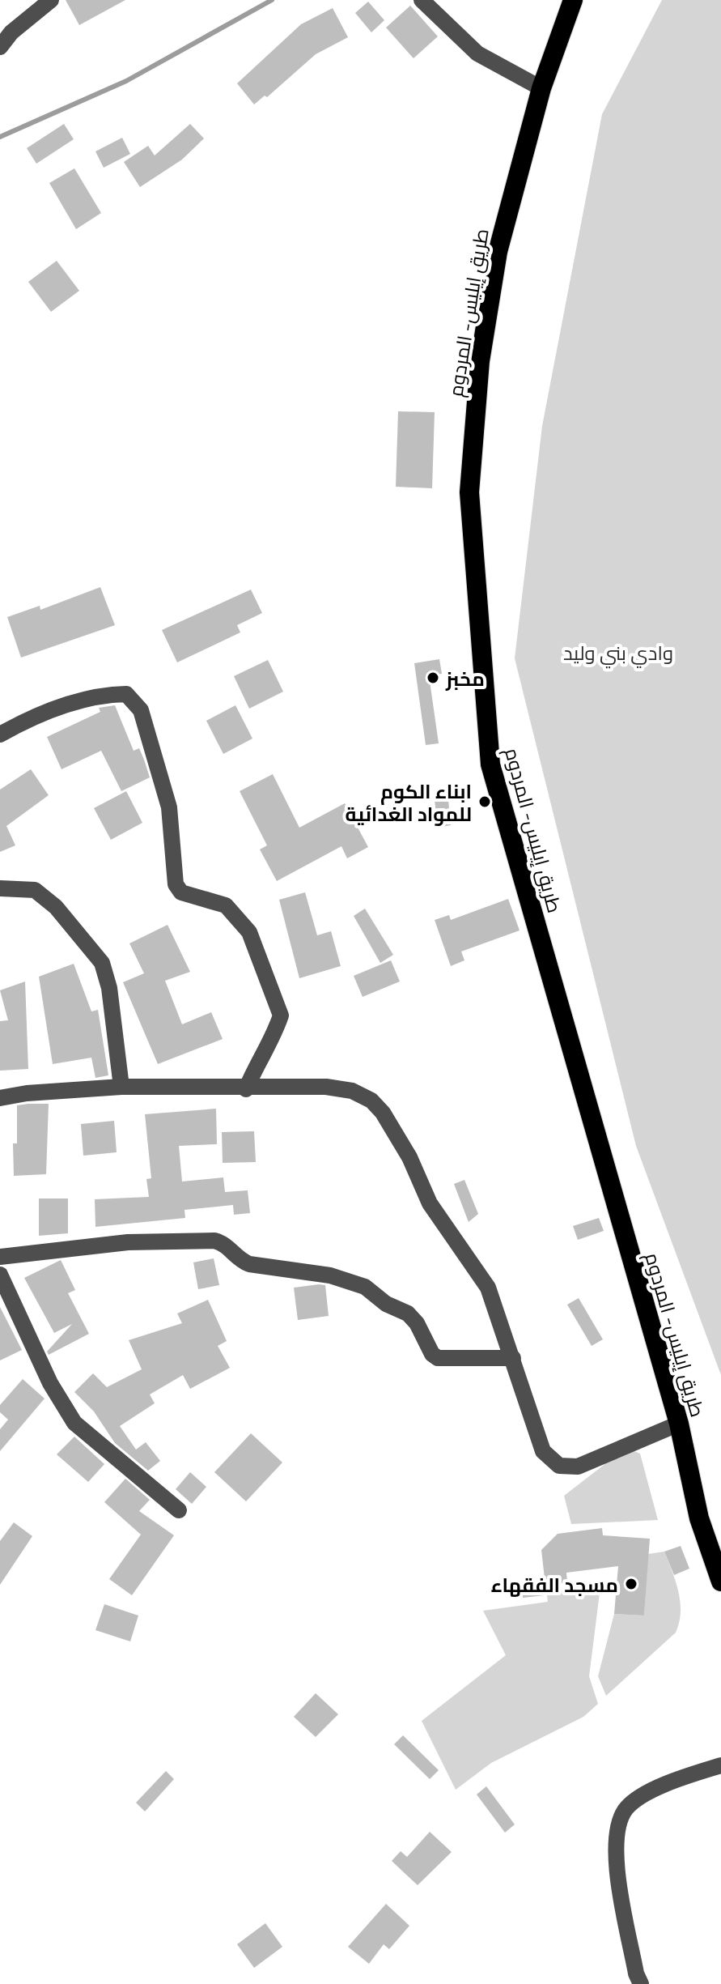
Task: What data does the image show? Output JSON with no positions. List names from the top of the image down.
{
  "streets": {
    "highway": ["طريق إيليس- المردوم"]
  },
  "parks": ["وادي بني وليد"],
  "places": ["مخبز", "ابناء الكوم للمواد الغدائية", "مسجد الفقهاء"]
}
